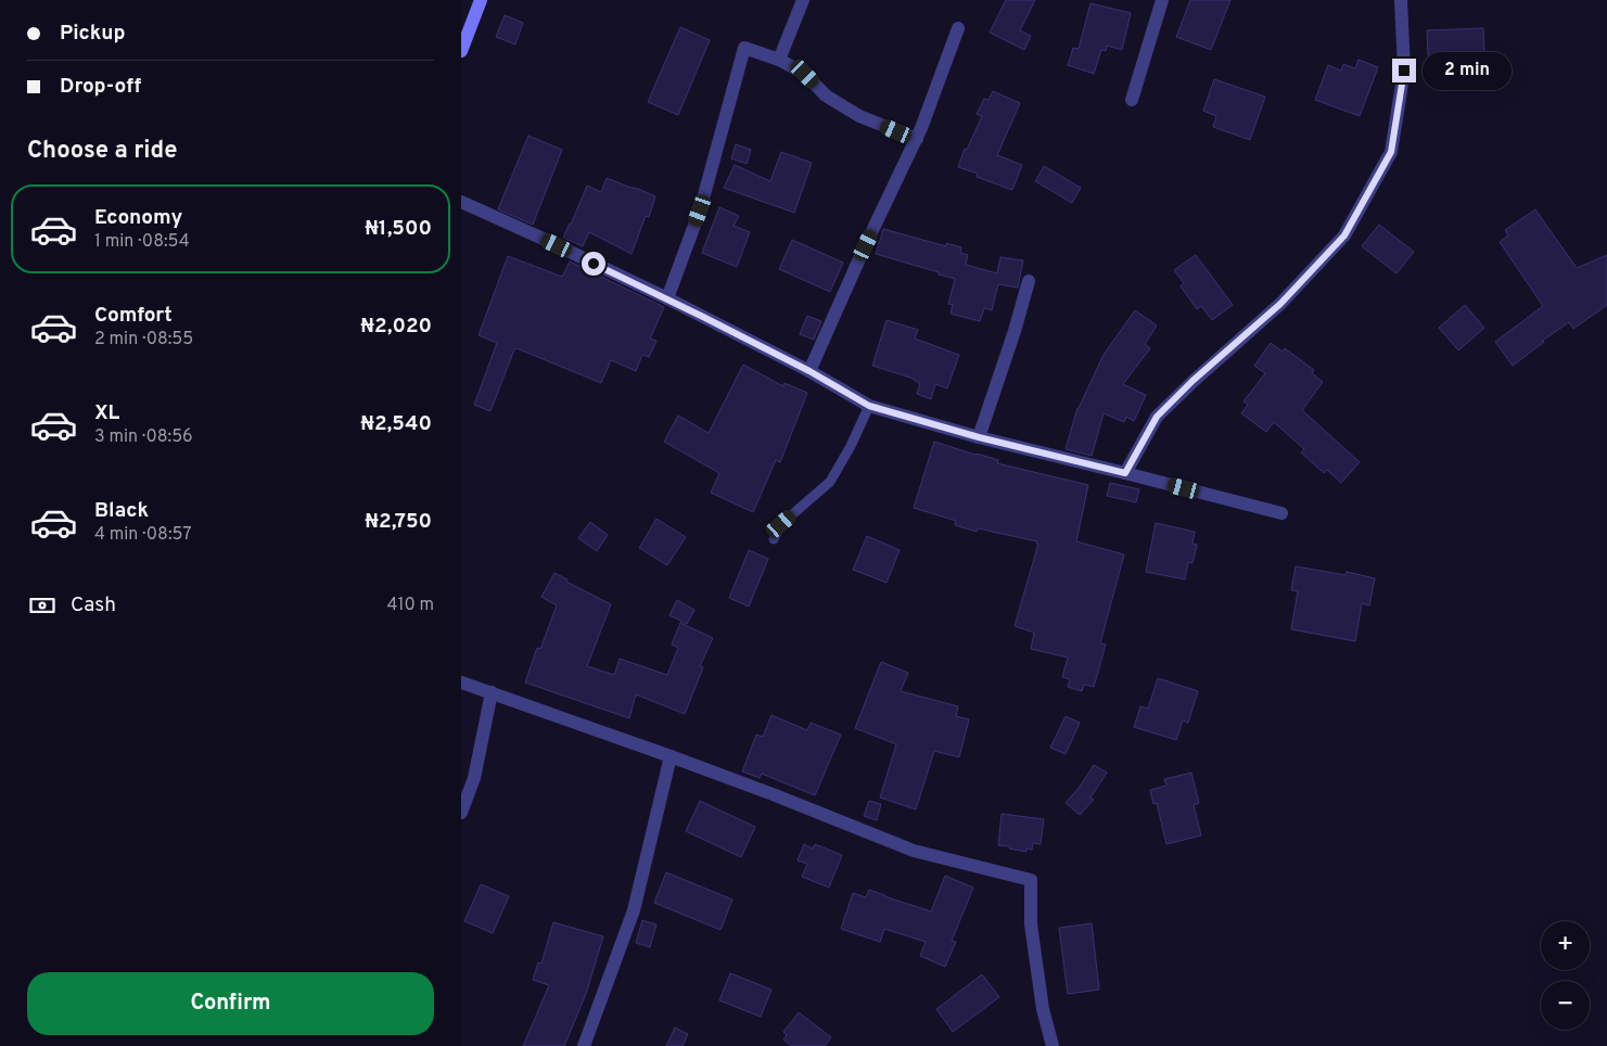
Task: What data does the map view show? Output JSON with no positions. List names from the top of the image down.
{
  "page": {
    "banner": ["Pickup", "Drop-off"],
    "bubble": "2 min",
    "heading": "Choose a ride",
    "list": [
      {
        "name": "Economy",
        "note": "1 min · 08:54",
        "value": "₦1,500"
      },
      {
        "name": "Comfort",
        "note": "2 min · 08:55",
        "value": "₦2,020"
      },
      {
        "name": "XL",
        "note": "3 min · 08:56",
        "value": "₦2,540"
      },
      {
        "name": "Black",
        "note": "4 min · 08:57",
        "value": "₦2,750"
      }
    ],
    "pay": ["Cash", "410 m"],
    "map_buttons": ["+", "−"],
    "buttons": "Confirm"
  }
}
